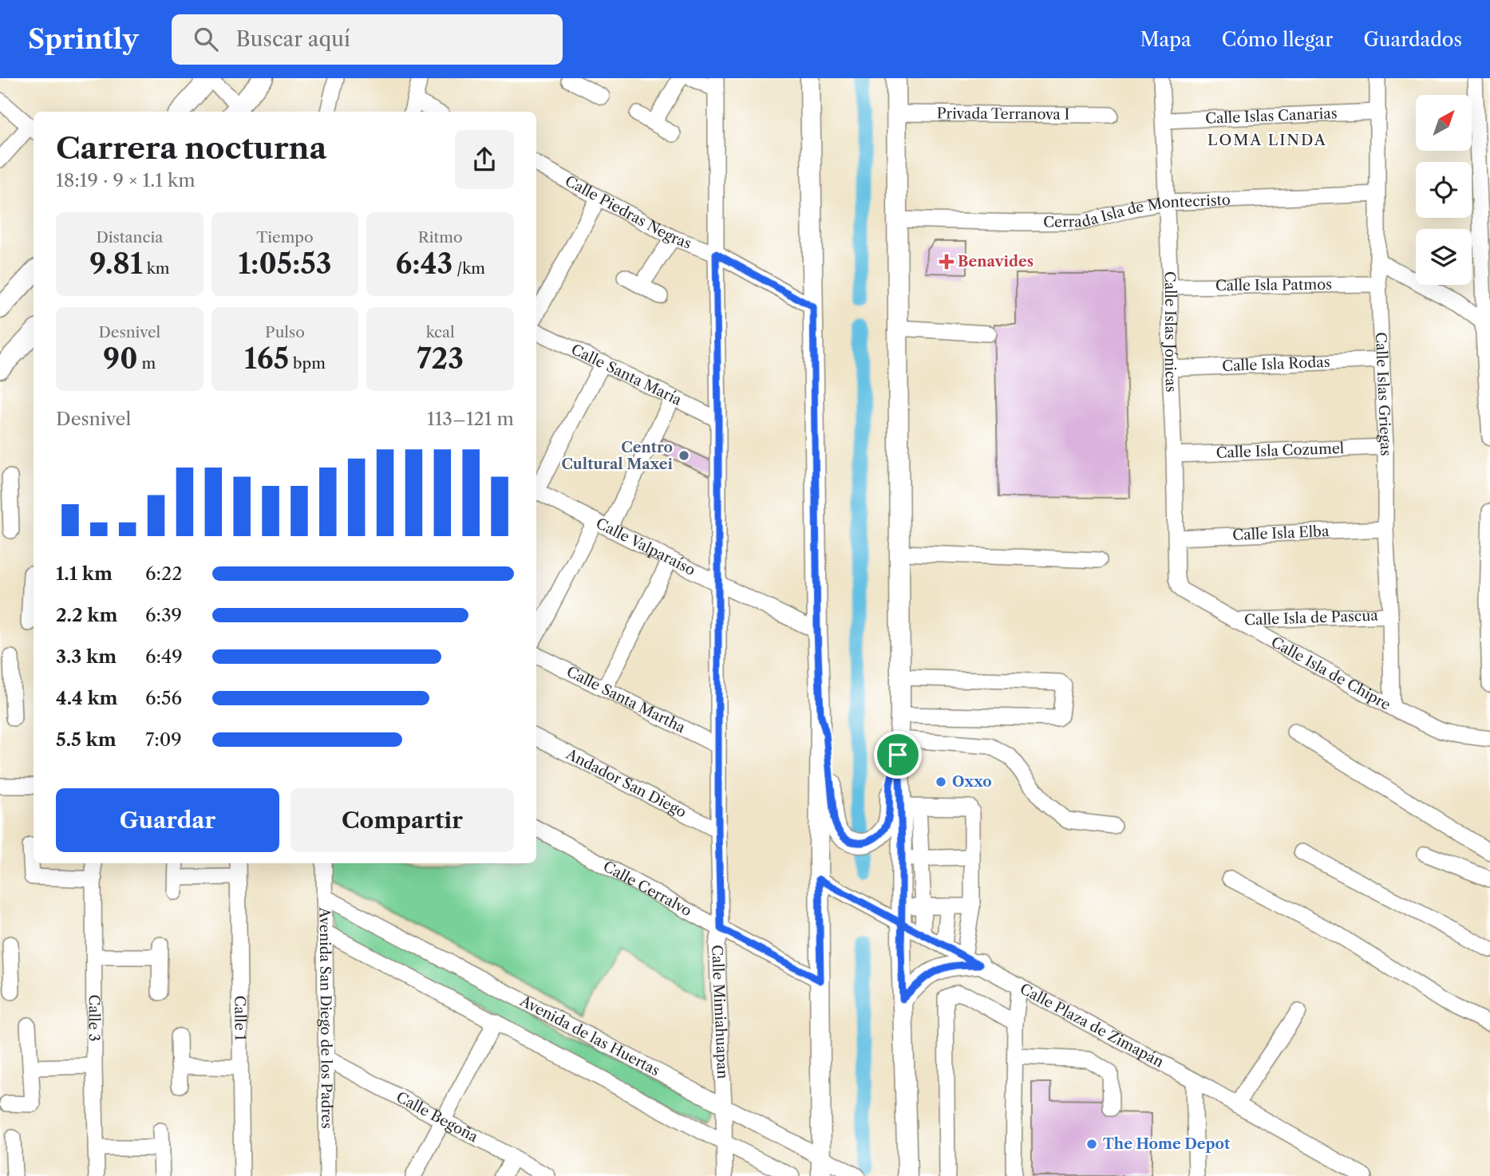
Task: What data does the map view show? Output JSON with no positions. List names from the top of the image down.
{
  "streets": {
    "street": [
      "Privada Terranova I",
      "Calle Islas Canarias",
      "Cerrada Isla de Montecristo",
      "Calle Piedras Negras",
      "Calle Isla Patmos",
      "Calle Islas Jónicas",
      "Calle Isla Rodas",
      "Calle Santa María",
      "Calle Islas Griegas",
      "Calle Isla Cozumel",
      "Calle Isla Elba",
      "Calle Valparaíso",
      "Calle Isla de Pascua",
      "Calle Isla de Chipre",
      "Calle Santa Martha",
      "Andador San Diego",
      "Calle Cerralvo",
      "Calle Mimiahuapan",
      "Calle 3",
      "Calle 1",
      "Avenida San Diego de los Padres",
      "Calle Plaza de Zimapán",
      "Avenida de las Huertas",
      "Calle Begoña"
    ]
  },
  "crossings": [
    ["Calle Islas Canarias", "Calle Islas Jónicas"],
    ["Calle Islas Canarias", "Calle Islas Griegas"],
    ["Cerrada Isla de Montecristo", "Calle Islas Jónicas"],
    ["Cerrada Isla de Montecristo", "Calle Islas Griegas"],
    ["Calle Piedras Negras", "Calle Mimiahuapan"],
    ["Calle Isla Patmos", "Calle Islas Jónicas"],
    ["Calle Isla Patmos", "Calle Islas Griegas"],
    ["Calle Islas Jónicas", "Calle Isla Rodas"],
    ["Calle Islas Jónicas", "Calle Isla Cozumel"],
    ["Calle Islas Jónicas", "Calle Isla Elba"],
    ["Calle Islas Jónicas", "Calle Isla de Chipre"],
    ["Calle Isla Rodas", "Calle Islas Griegas"],
    ["Calle Santa María", "Calle Mimiahuapan"],
    ["Calle Islas Griegas", "Calle Isla Cozumel"],
    ["Calle Islas Griegas", "Calle Isla Elba"],
    ["Calle Islas Griegas", "Calle Isla de Pascua"],
    ["Calle Islas Griegas", "Calle Isla de Chipre"],
    ["Calle Valparaíso", "Calle Mimiahuapan"],
    ["Calle Isla de Pascua", "Calle Isla de Chipre"],
    ["Calle Santa Martha", "Calle Mimiahuapan"],
    ["Andador San Diego", "Calle Mimiahuapan"],
    ["Calle Cerralvo", "Calle Mimiahuapan"],
    ["Calle Mimiahuapan", "Avenida de las Huertas"],
    ["Avenida San Diego de los Padres", "Avenida de las Huertas"],
    ["Avenida San Diego de los Padres", "Calle Begoña"]
  ],
  "districts": ["LOMA LINDA"],
  "places": {
    "health": ["Benavides"],
    "other": ["Centro Cultural Maxei", "Oxxo", "The Home Depot"]
  },
  "north": "top right",
  "page": {
    "header": "Sprintly",
    "search": "Buscar aquí",
    "nav": ["Mapa", "Cómo llegar", "Guardados"],
    "heading": ["Carrera nocturna", "18:19 · 9 × 1.1 km"],
    "stats": [
      ["Distancia", "9.81 km"],
      ["Tiempo", "1:05:53"],
      ["Ritmo", "6:43 /km"],
      ["Desnivel", "90 m"],
      ["Pulso", "165 bpm"],
      ["kcal", "723"]
    ],
    "chart": ["Desnivel", "113–121 m"],
    "list": [
      {
        "name": "1.1 km",
        "note": "6:22"
      },
      {
        "name": "2.2 km",
        "note": "6:39"
      },
      {
        "name": "3.3 km",
        "note": "6:49"
      },
      {
        "name": "4.4 km",
        "note": "6:56"
      },
      {
        "name": "5.5 km",
        "note": "7:09"
      }
    ],
    "buttons": ["Guardar", "Compartir"]
  }
}
